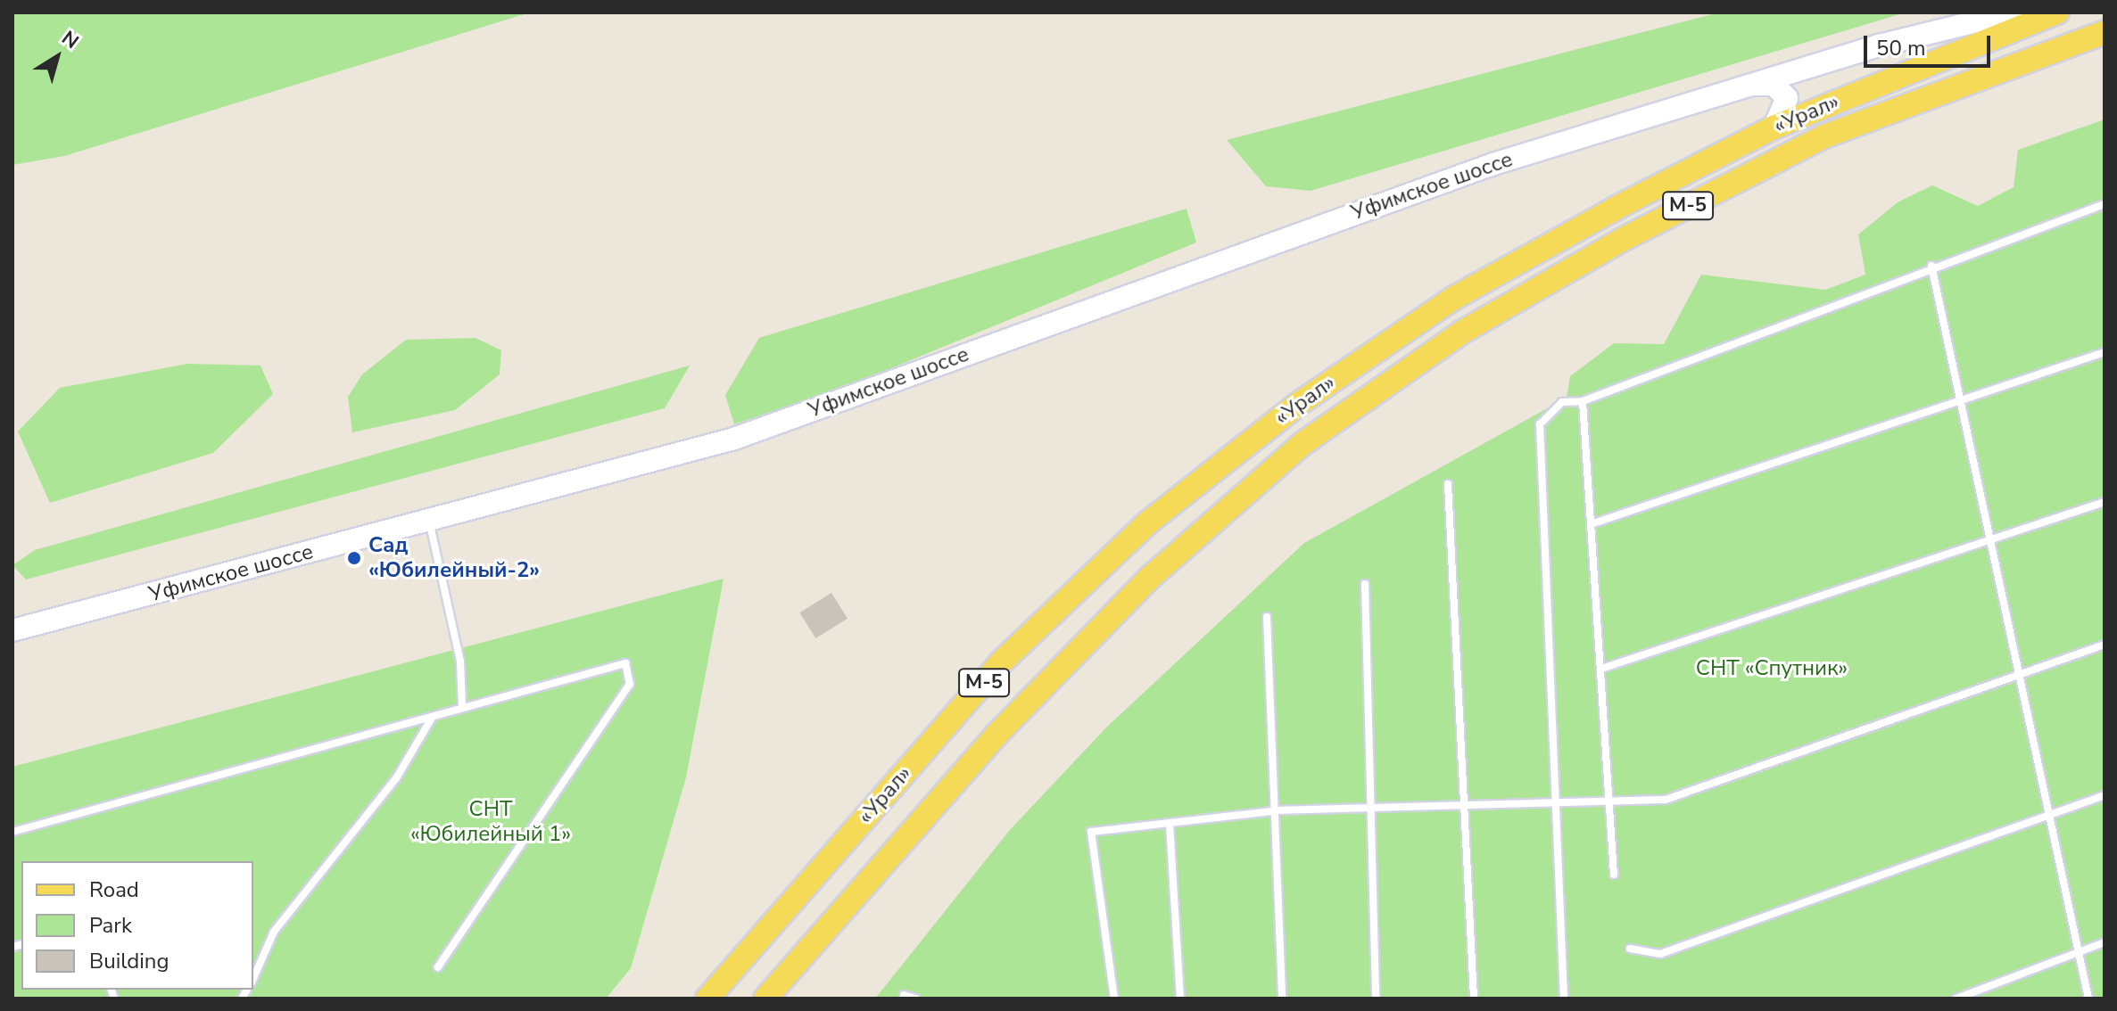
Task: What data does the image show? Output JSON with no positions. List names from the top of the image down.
{
  "streets": {
    "main road": ["«Урал»", "Уфимское шоссе", "М-5"]
  },
  "parks": ["СНТ «Спутник»", "СНТ «Юбилейный 1»"],
  "places": ["Сад «Юбилейный-2»"],
  "legend": ["Road", "Park", "Building"],
  "scale_bar": "50 m",
  "north": "top right"
}
